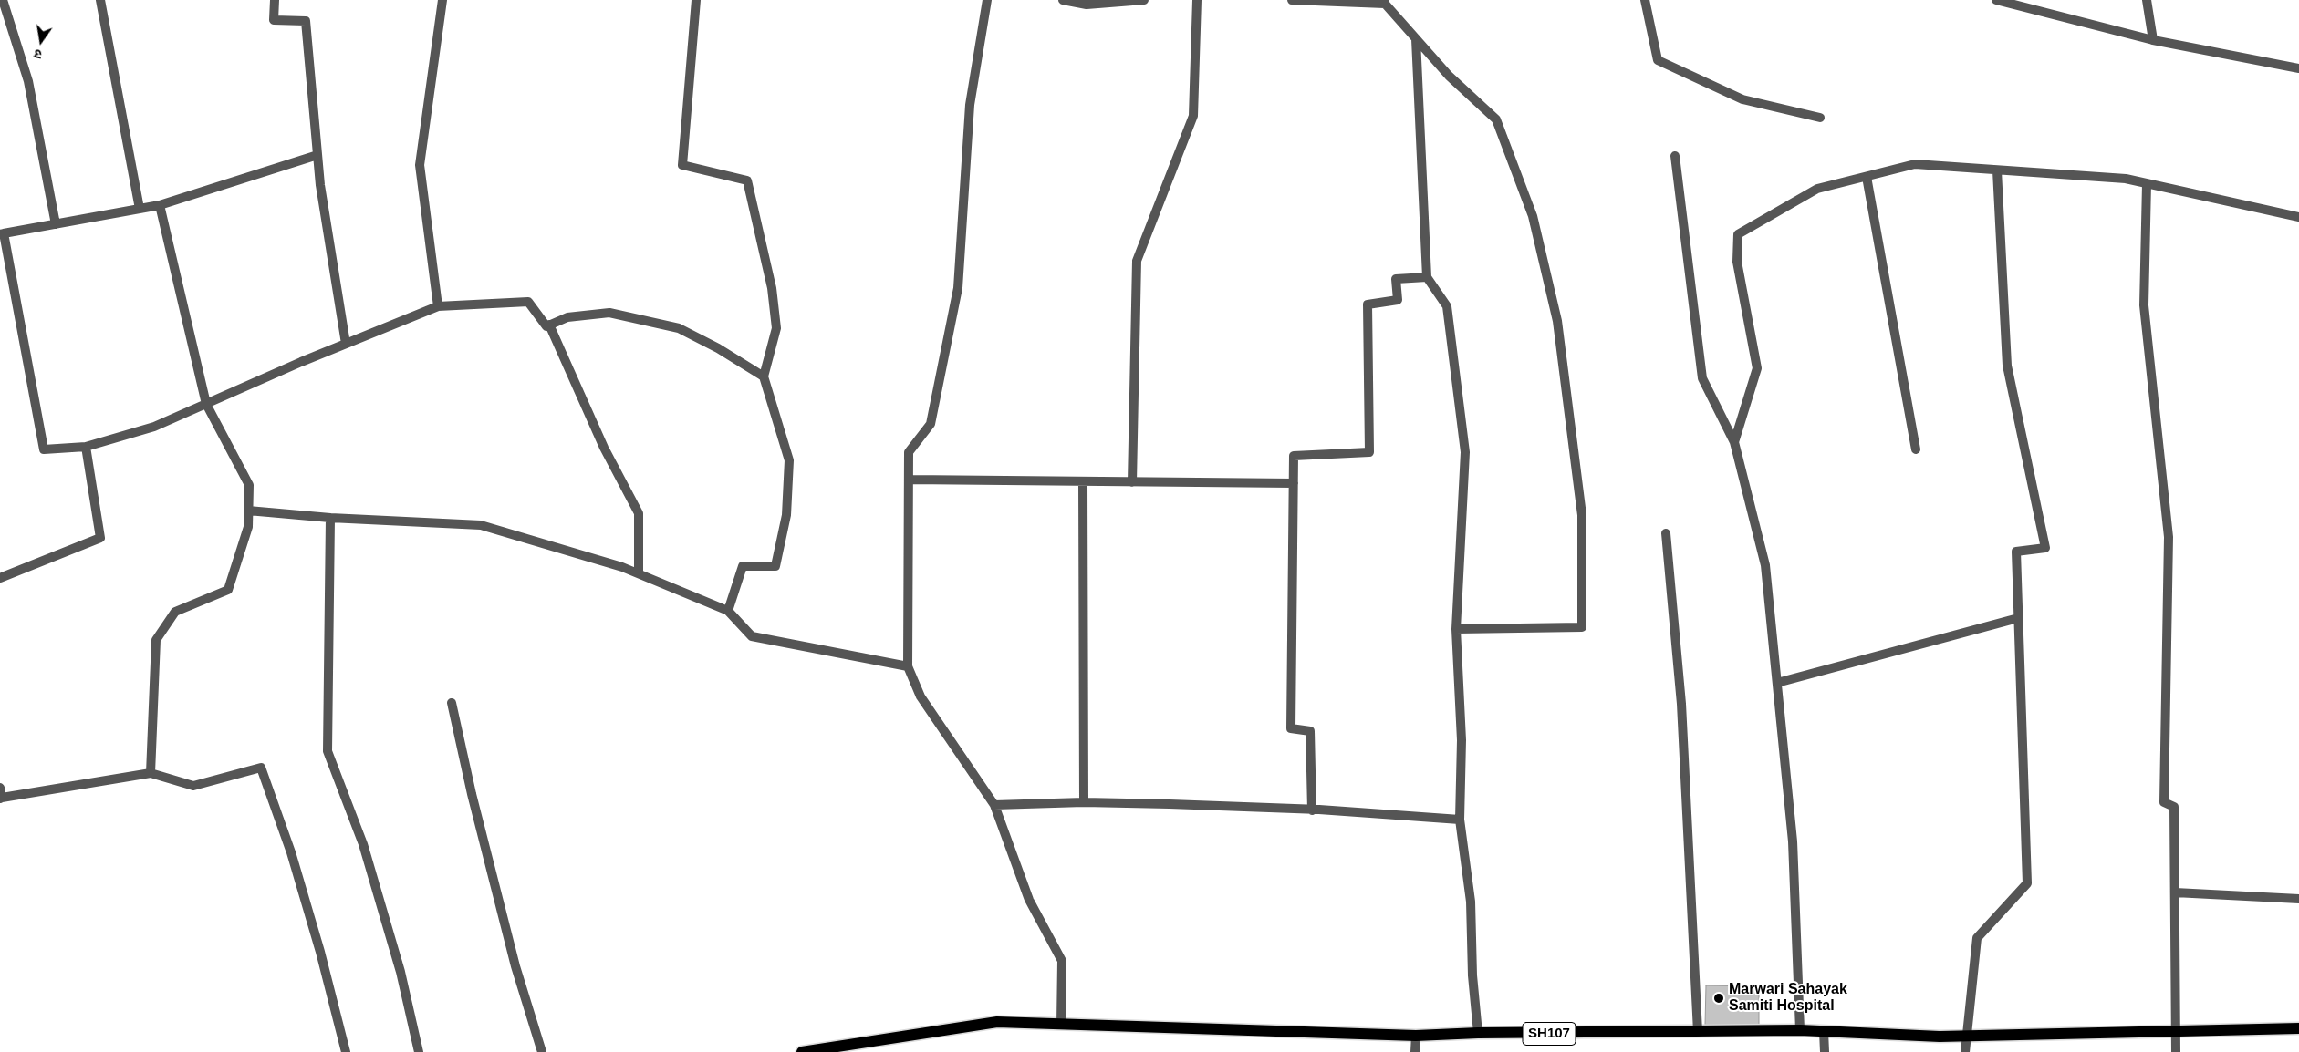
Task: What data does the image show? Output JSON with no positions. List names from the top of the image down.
{
  "streets": {
    "main road": ["SH107"]
  },
  "places": ["Marwari Sahayak Samiti Hospital"],
  "north": "bottom"
}
